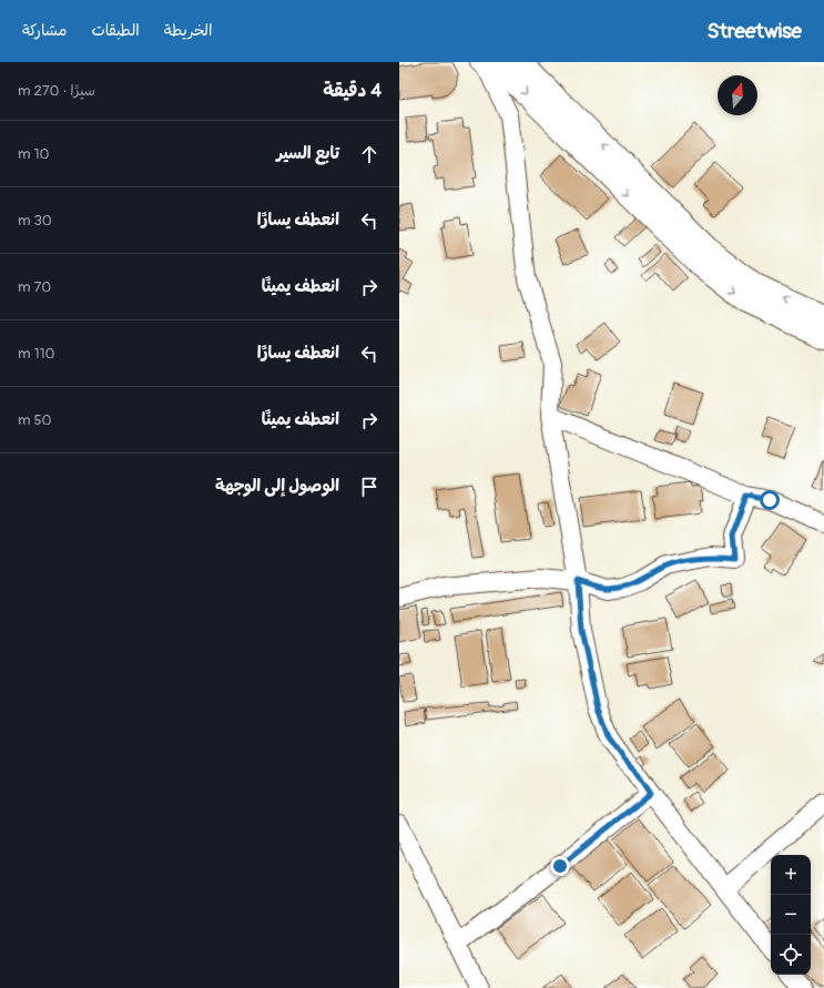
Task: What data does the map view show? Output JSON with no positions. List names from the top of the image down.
{
  "north": "top",
  "page": {
    "header": "Streetwise",
    "nav": ["الخريطة", "الطبقات", "مشاركة"],
    "heading": ["4 دقيقة", "سيرًا · 270 m"],
    "list": [
      ["تابع السير", "10 m"],
      ["انعطف يسارًا", "30 m"],
      ["انعطف يمينًا", "70 m"],
      ["انعطف يسارًا", "110 m"],
      ["انعطف يمينًا", "50 m"],
      "الوصول إلى الوجهة"
    ],
    "map_buttons": ["+", "−"]
  }
}
